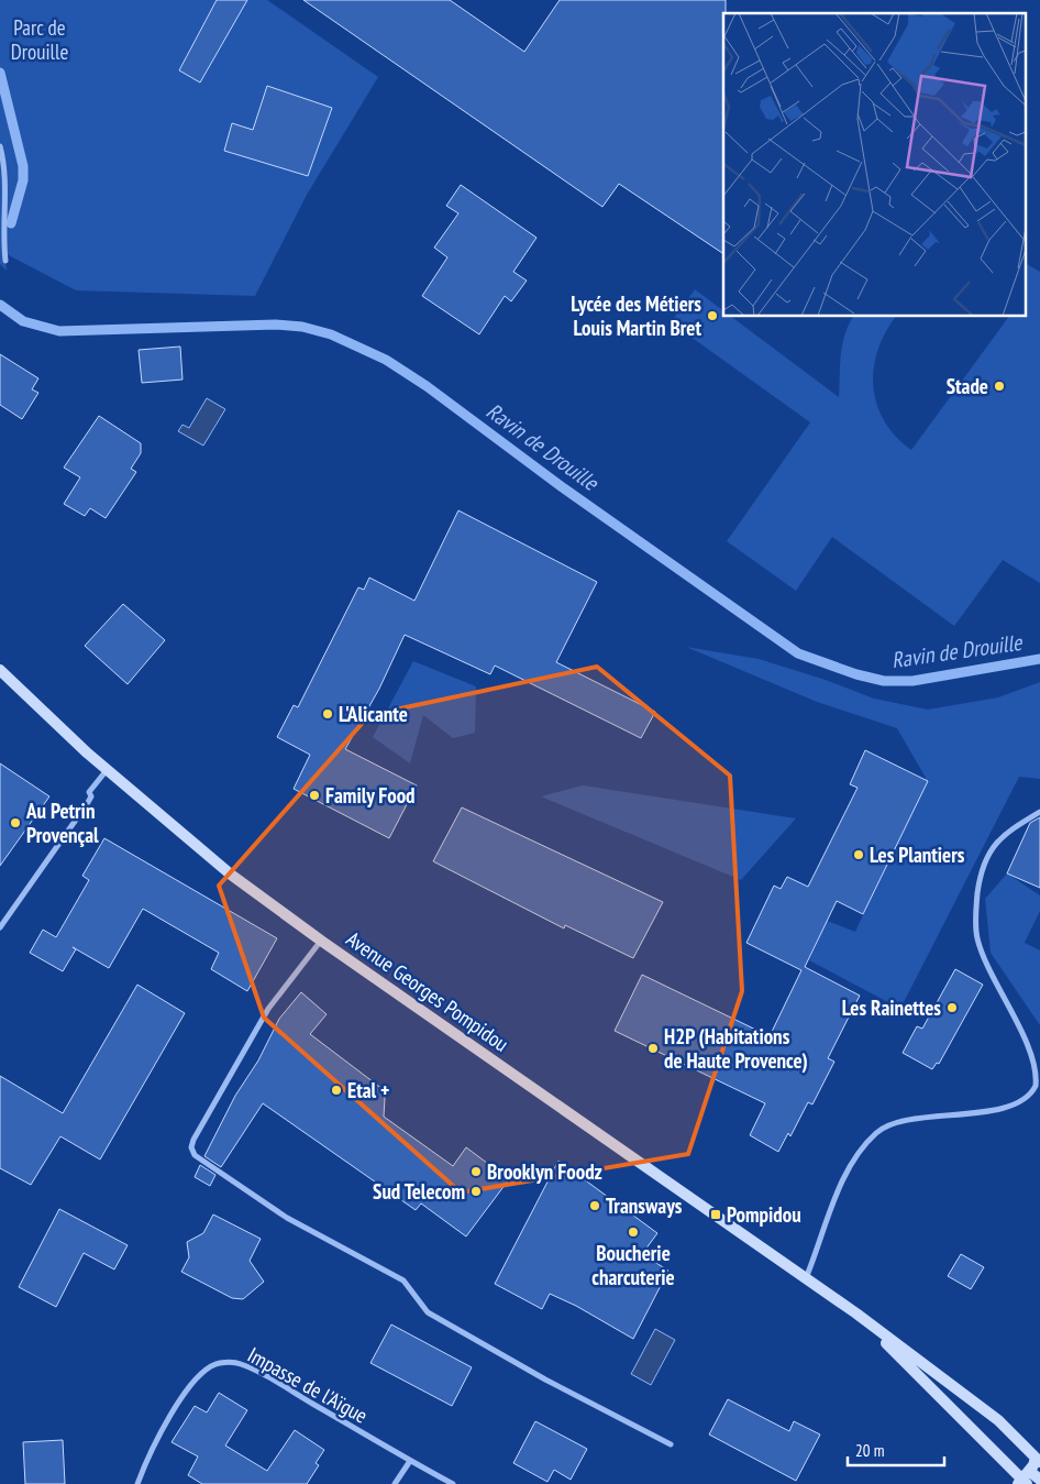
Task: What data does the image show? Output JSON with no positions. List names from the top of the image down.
{
  "streets": {
    "main road": ["Avenue Georges Pompidou"],
    "street": ["Impasse de l'Aïgue"]
  },
  "water": ["Ravin de Drouille"],
  "parks": ["Parc de Drouille"],
  "places": {
    "other": [
      "Lycée des Métiers Louis Martin Bret",
      "Stade",
      "L'Alicante",
      "Family Food",
      "Au Petrin Provençal",
      "Les Plantiers",
      "Les Rainettes",
      "H2P (Habitations de Haute Provence)",
      "Etal +",
      "Brooklyn Foodz",
      "Sud Telecom",
      "Transways",
      "Boucherie charcuterie"
    ],
    "transit": ["Pompidou"]
  },
  "scale_bar": "20 m"
}
